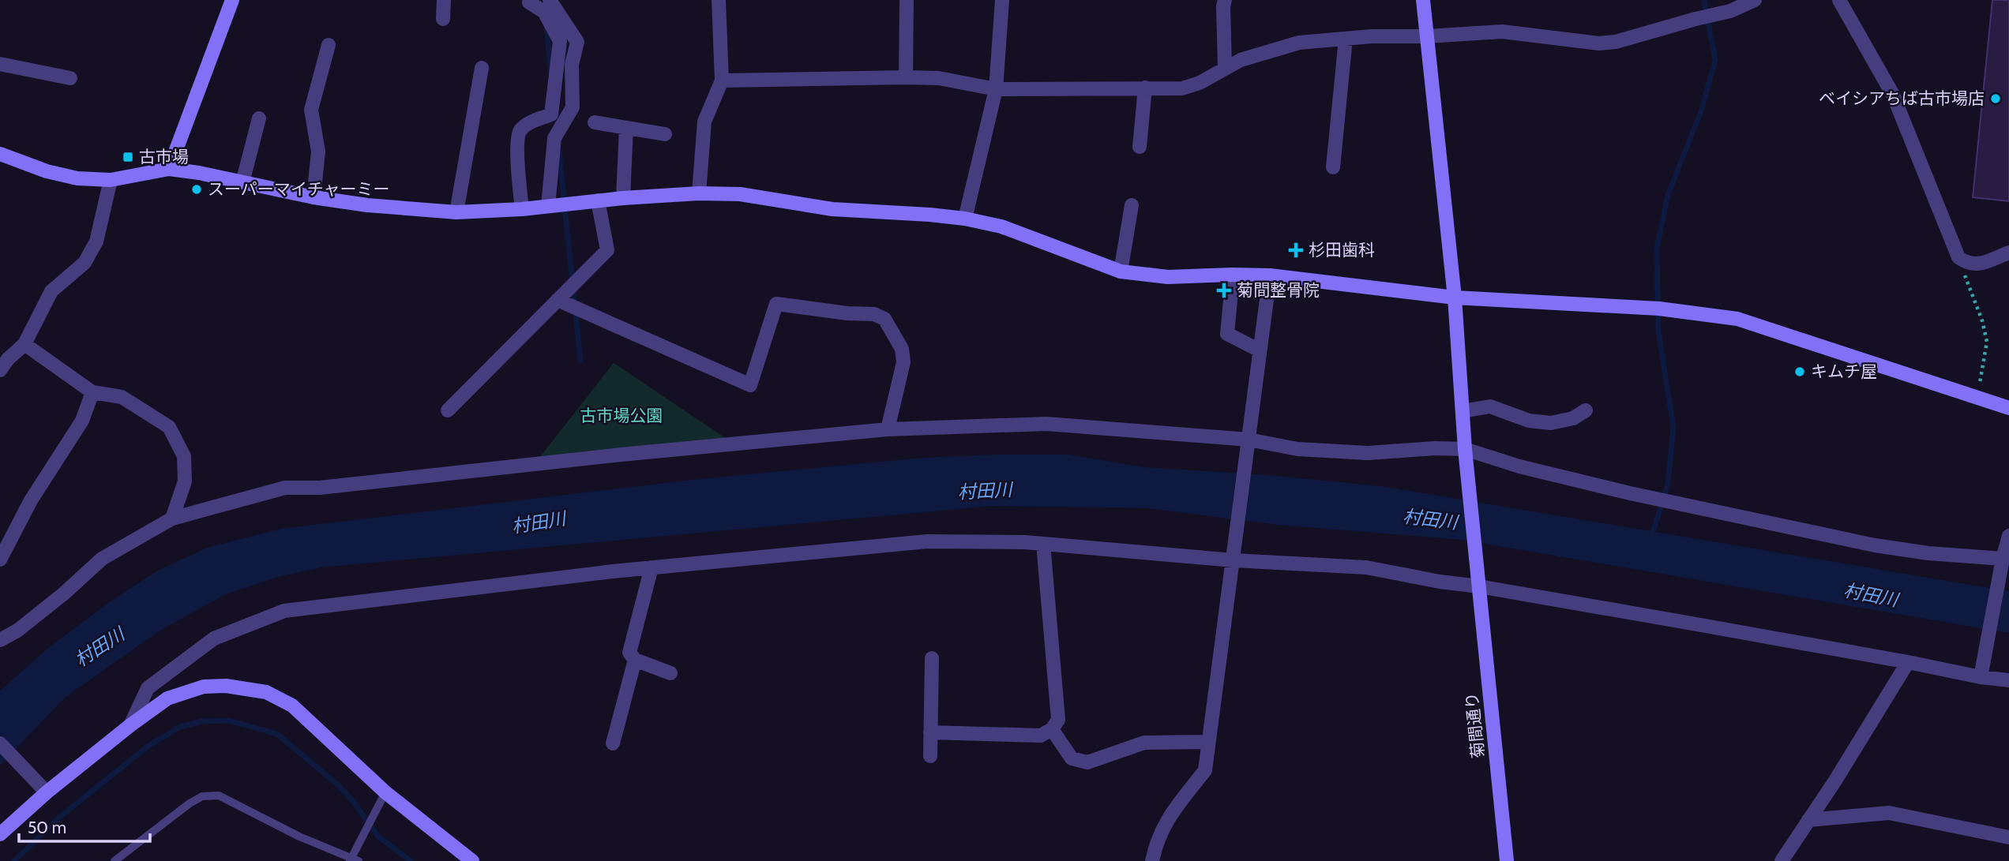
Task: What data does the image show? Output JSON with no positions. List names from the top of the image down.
{
  "streets": {
    "street": ["菊間通り"]
  },
  "water": ["村田川"],
  "parks": ["古市場公園"],
  "places": {
    "other": ["ベイシアちば古市場店", "スーパーマイチャーミー", "キムチ屋"],
    "transit": ["古市場"],
    "health": ["杉田歯科", "菊間整骨院"]
  },
  "scale_bar": "50 m"
}
